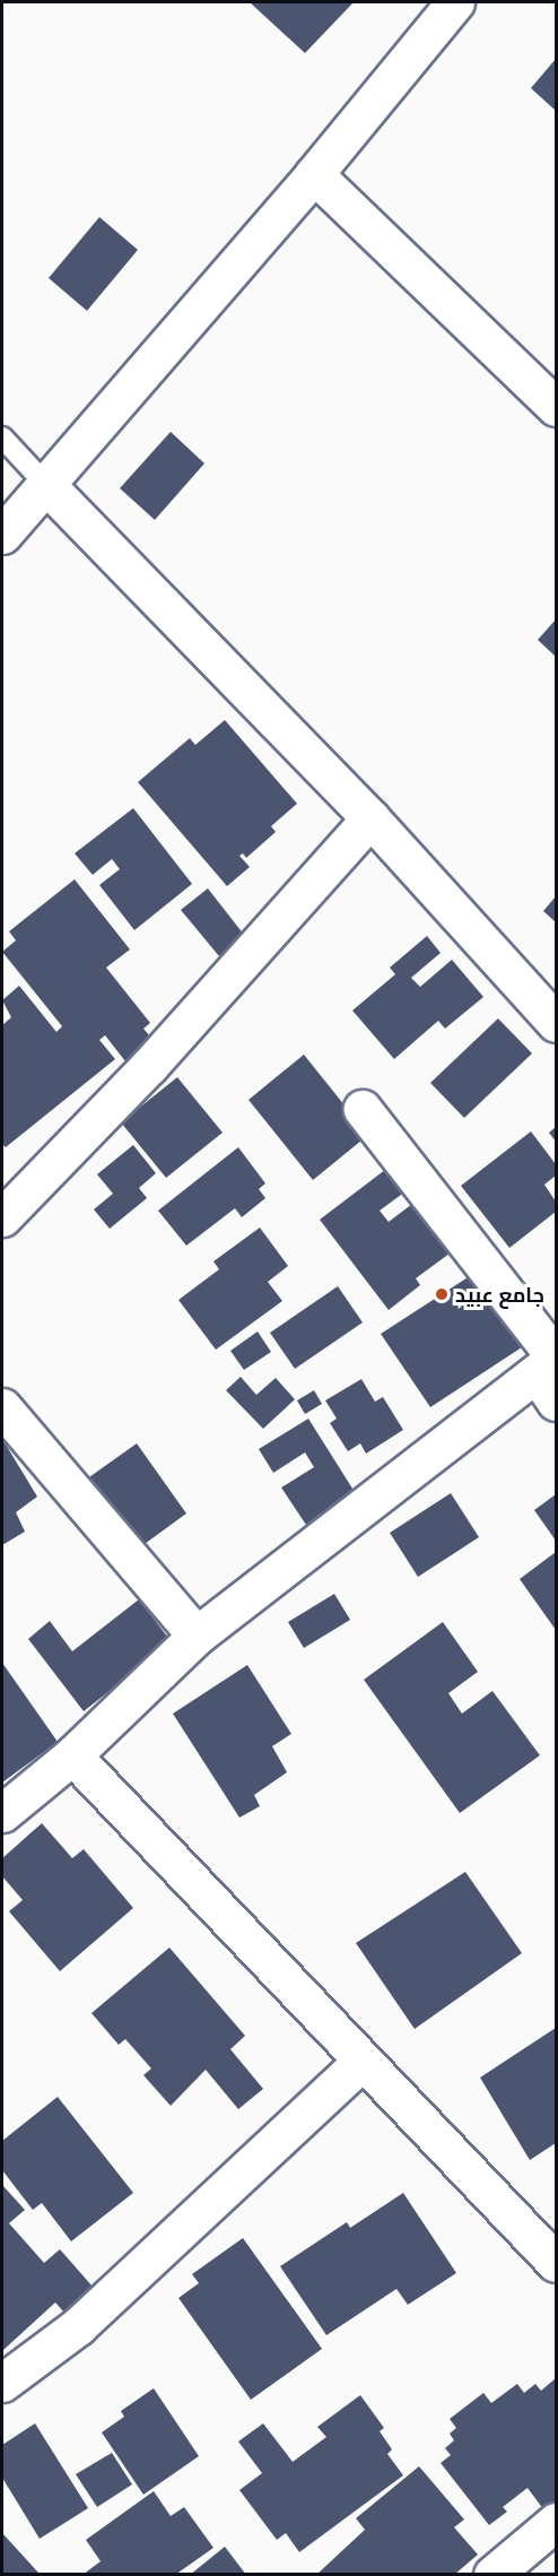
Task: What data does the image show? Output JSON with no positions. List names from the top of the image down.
{
  "places": ["جامع عبيد"]
}
